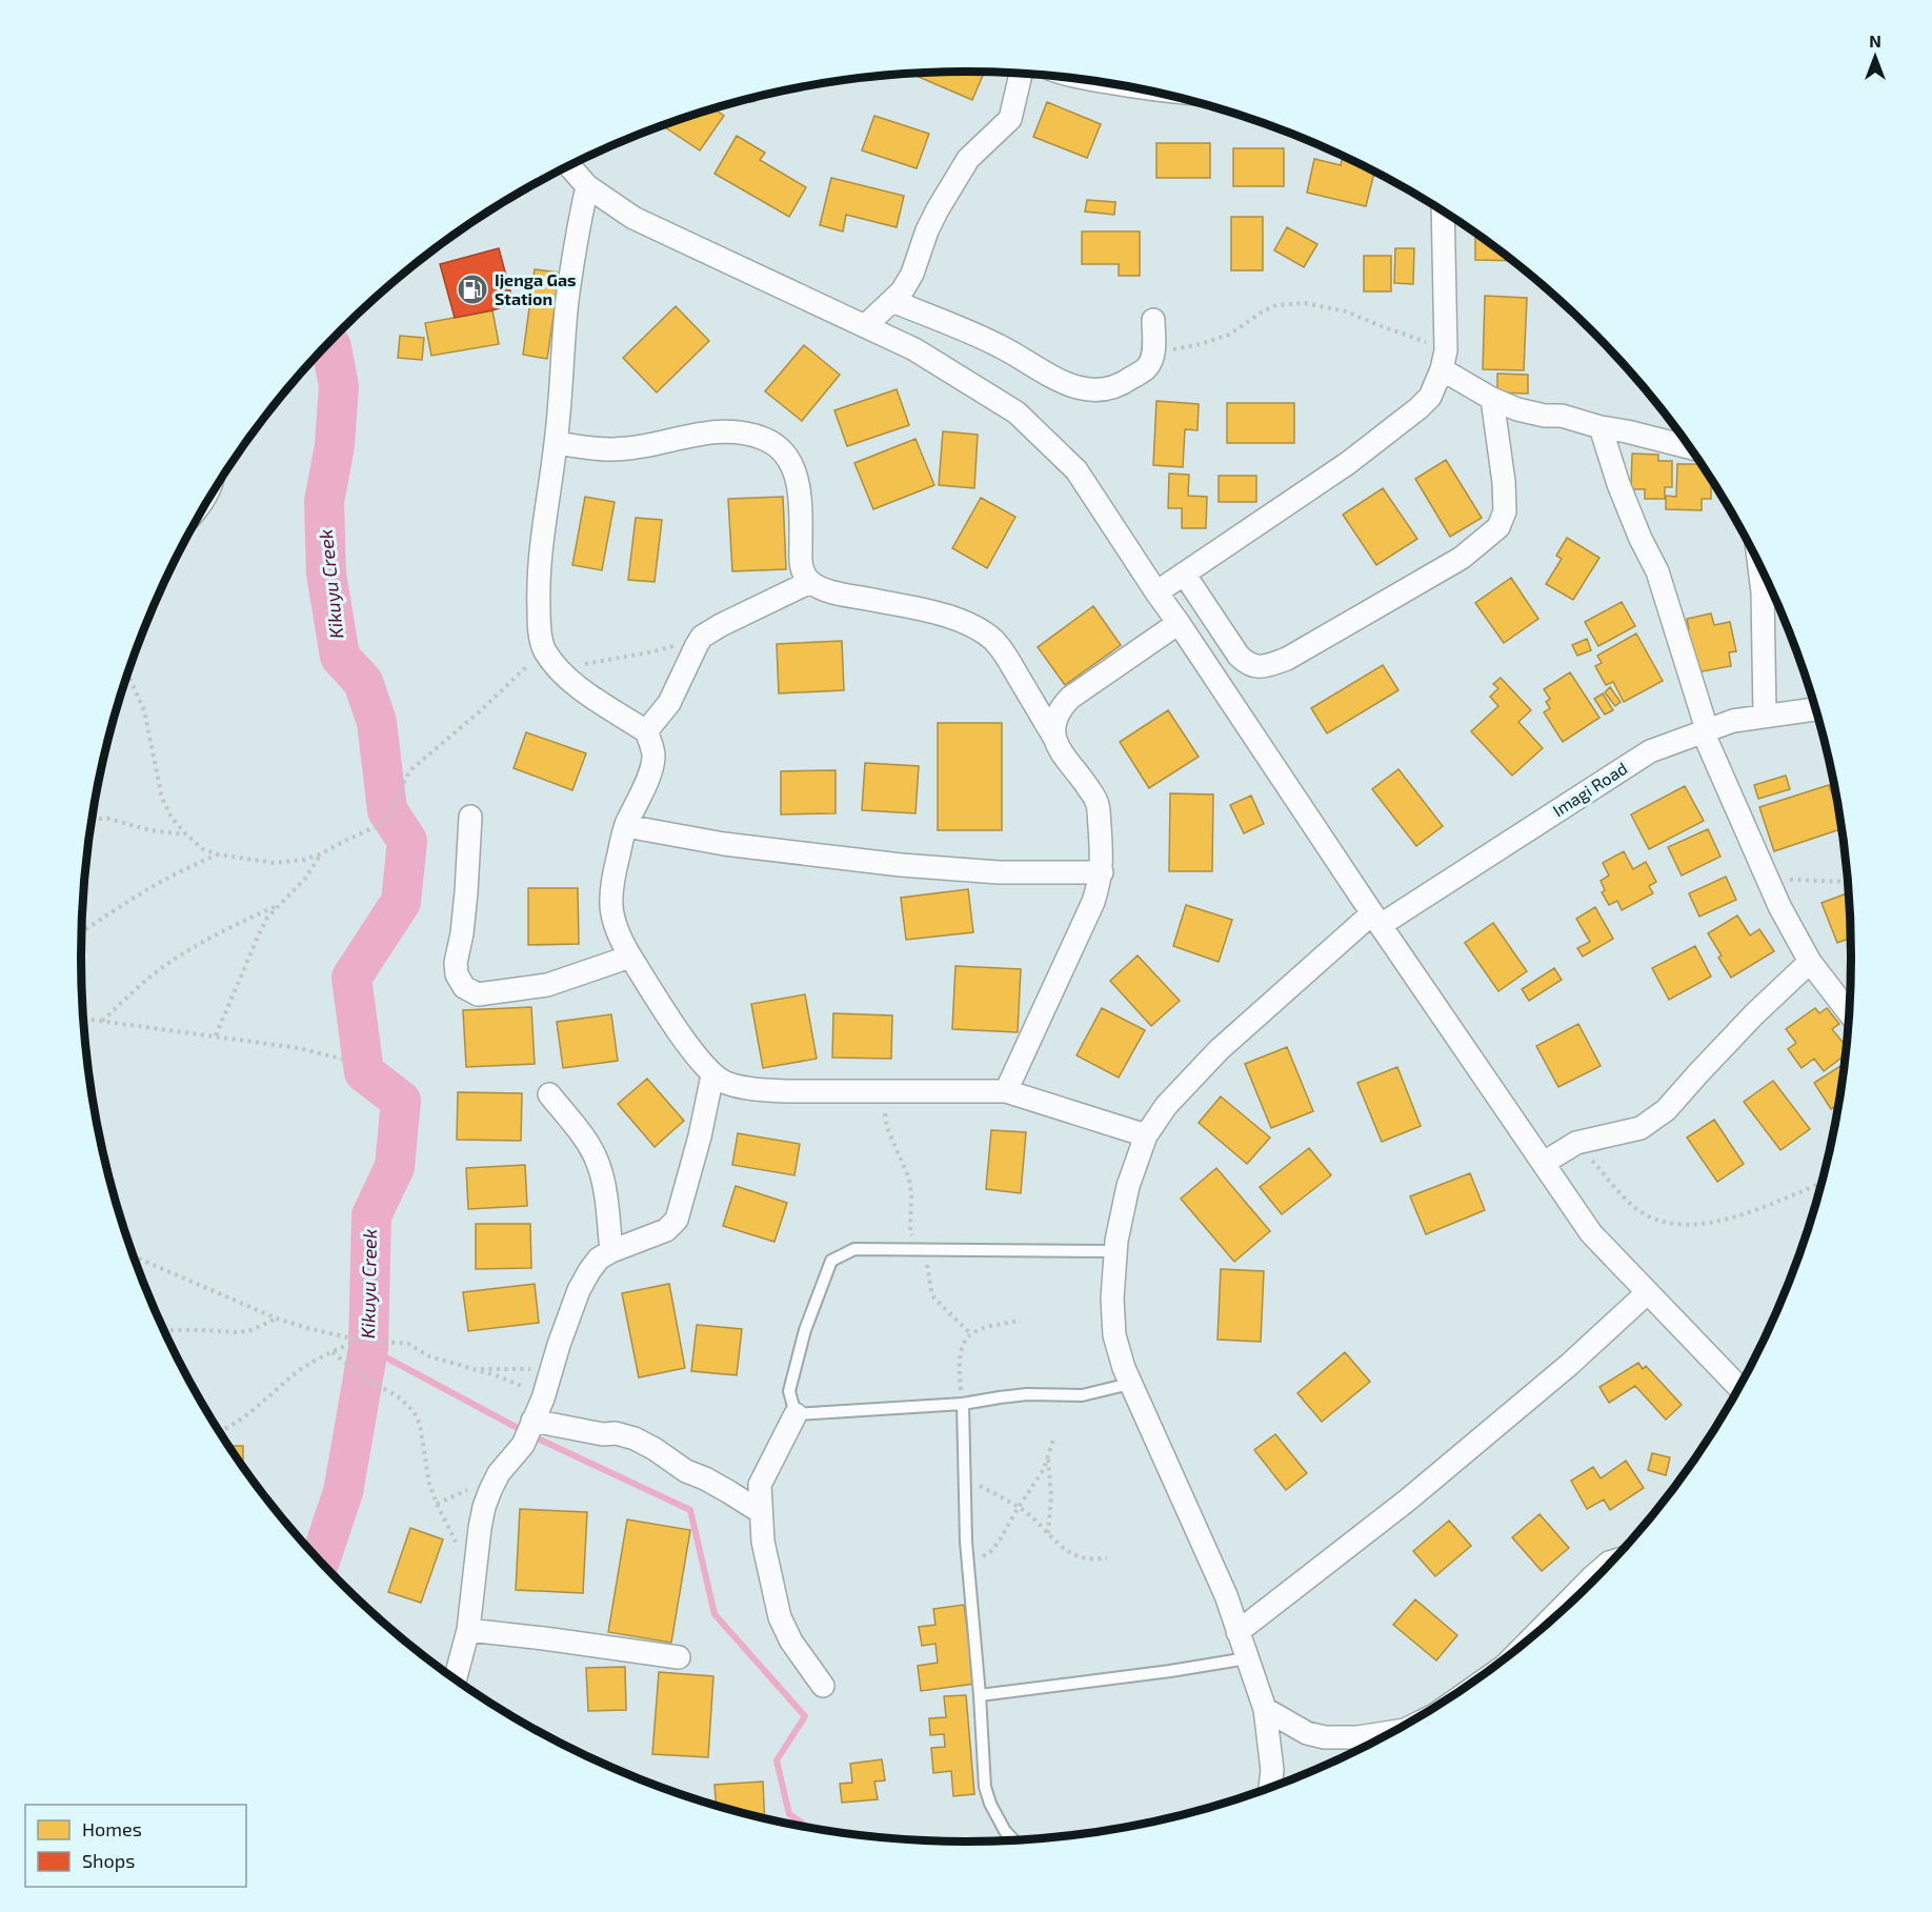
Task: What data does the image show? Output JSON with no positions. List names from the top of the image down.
{
  "streets": {
    "street": ["Imagi Road"]
  },
  "water": ["Kikuyu Creek"],
  "places": {
    "fuel station": ["Ijenga Gas Station"]
  },
  "legend": ["Homes", "Shops"],
  "north": "top"
}
